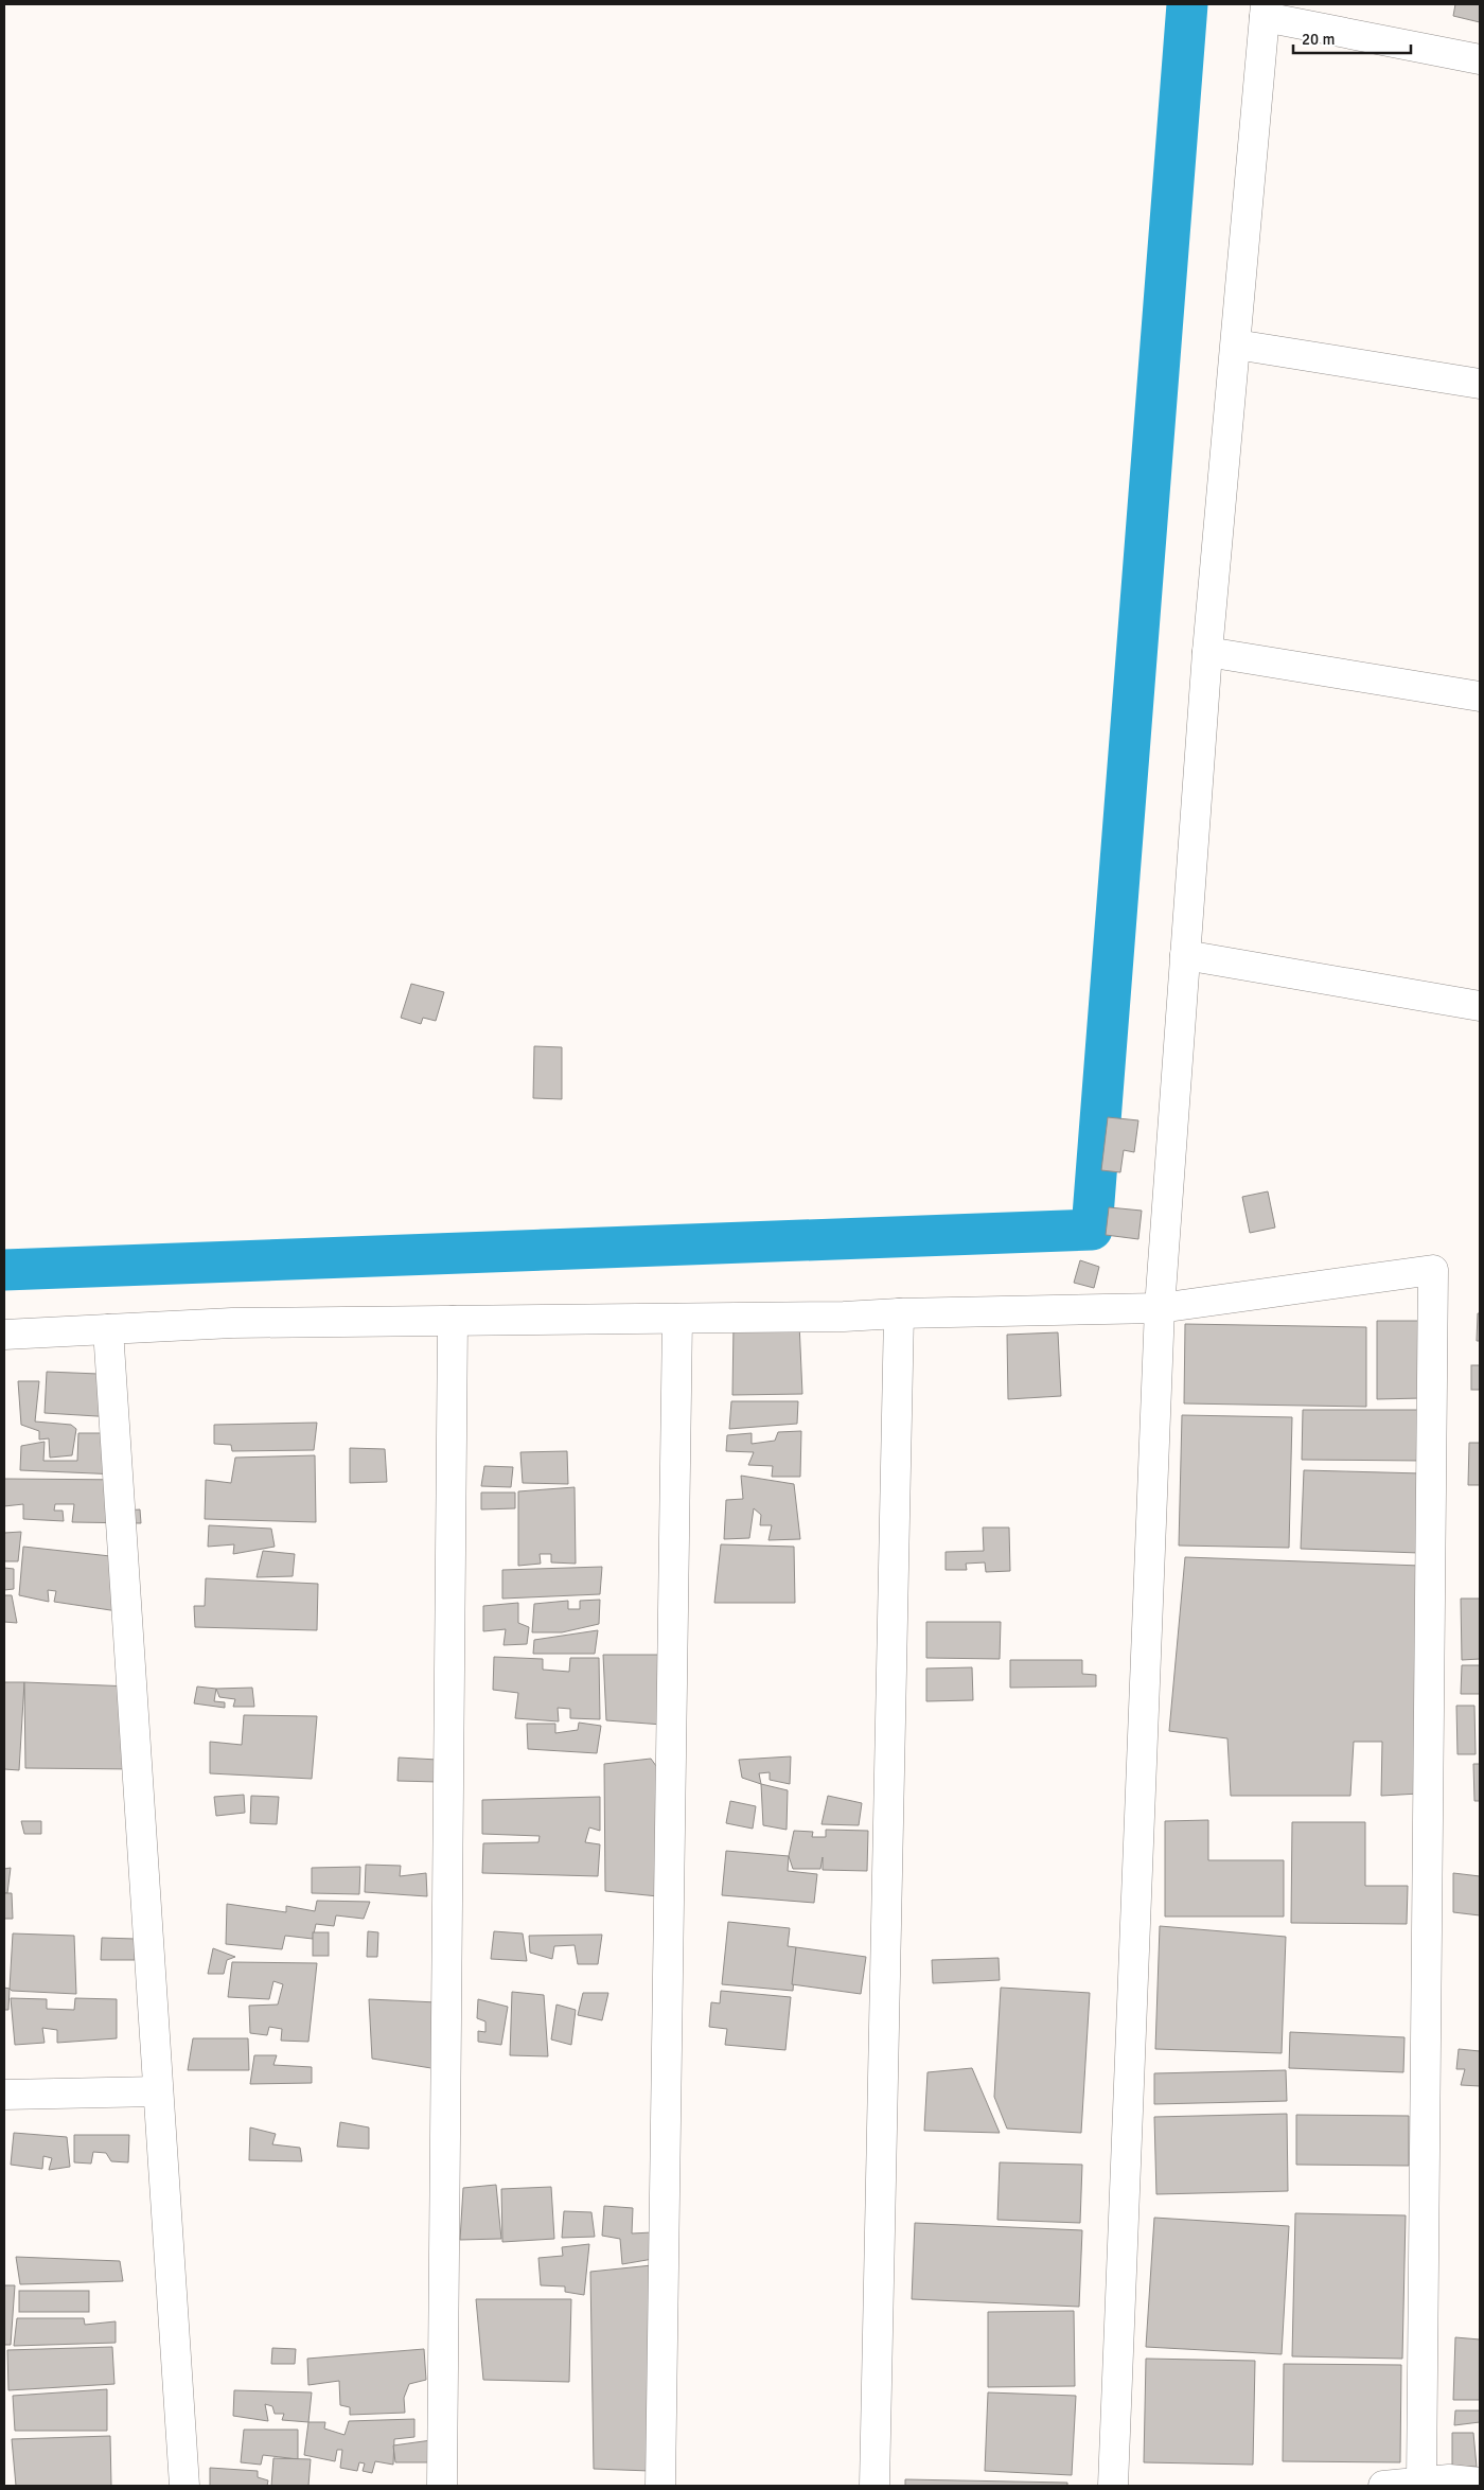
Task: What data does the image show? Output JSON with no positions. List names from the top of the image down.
{
  "scale_bar": "20 m"
}
